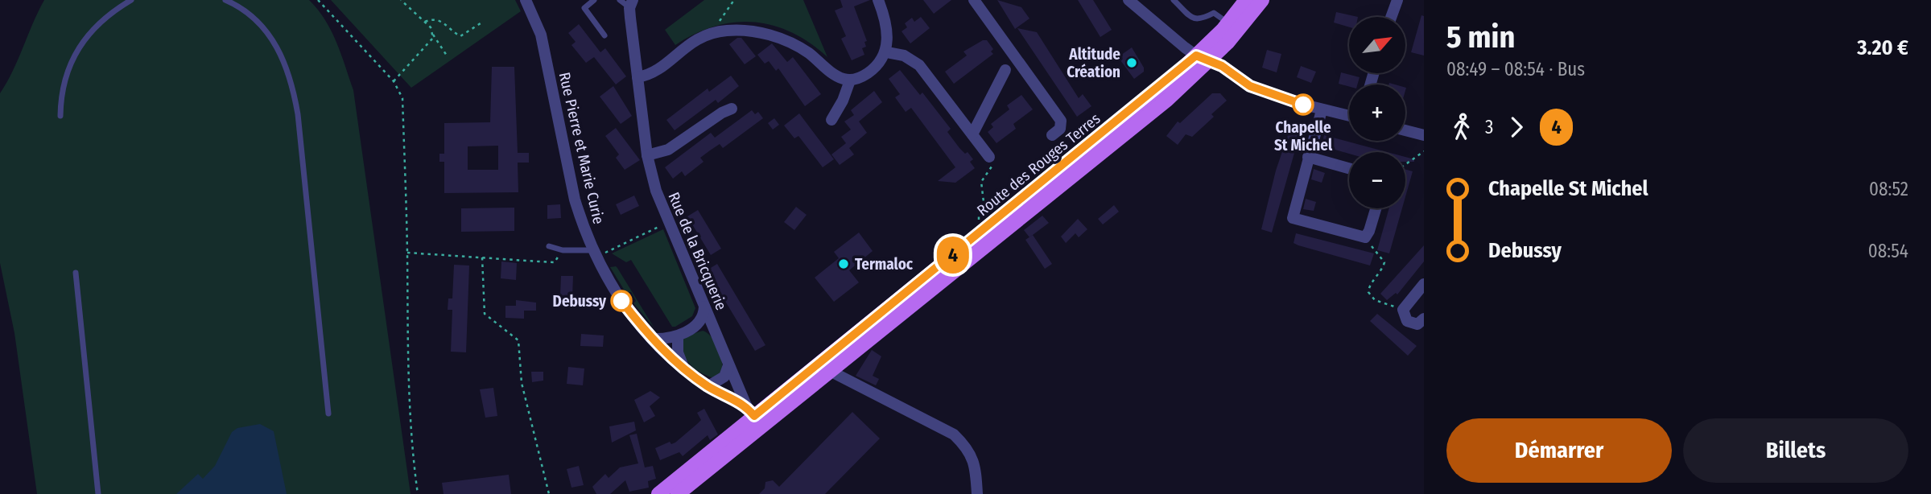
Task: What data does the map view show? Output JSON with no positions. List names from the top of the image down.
{
  "streets": {
    "main road": ["Route des Rouges Terres"],
    "street": ["Rue Pierre et Marie Curie", "Rue de la Bricquerie"]
  },
  "crossings": [
    ["Rue Pierre et Marie Curie", "Route des Rouges Terres"],
    ["Rue Pierre et Marie Curie", "Rue de la Bricquerie"],
    ["Route des Rouges Terres", "Rue de la Bricquerie"]
  ],
  "places": [
    "Altitude Création",
    "Chapelle St Michel",
    "Termaloc",
    "Debussy"
  ],
  "lines": ["bus line 4"],
  "north": "top right",
  "page": {
    "on_map": "4",
    "heading": ["5 min", "08:49 – 08:54 · Bus", "3.20 €"],
    "map_buttons": ["+", "−"],
    "legs": ["3", "4"],
    "list": [
      {
        "name": "Chapelle St Michel",
        "value": "08:52"
      },
      {
        "name": "Debussy",
        "value": "08:54"
      }
    ],
    "buttons": ["Démarrer", "Billets"]
  }
}
